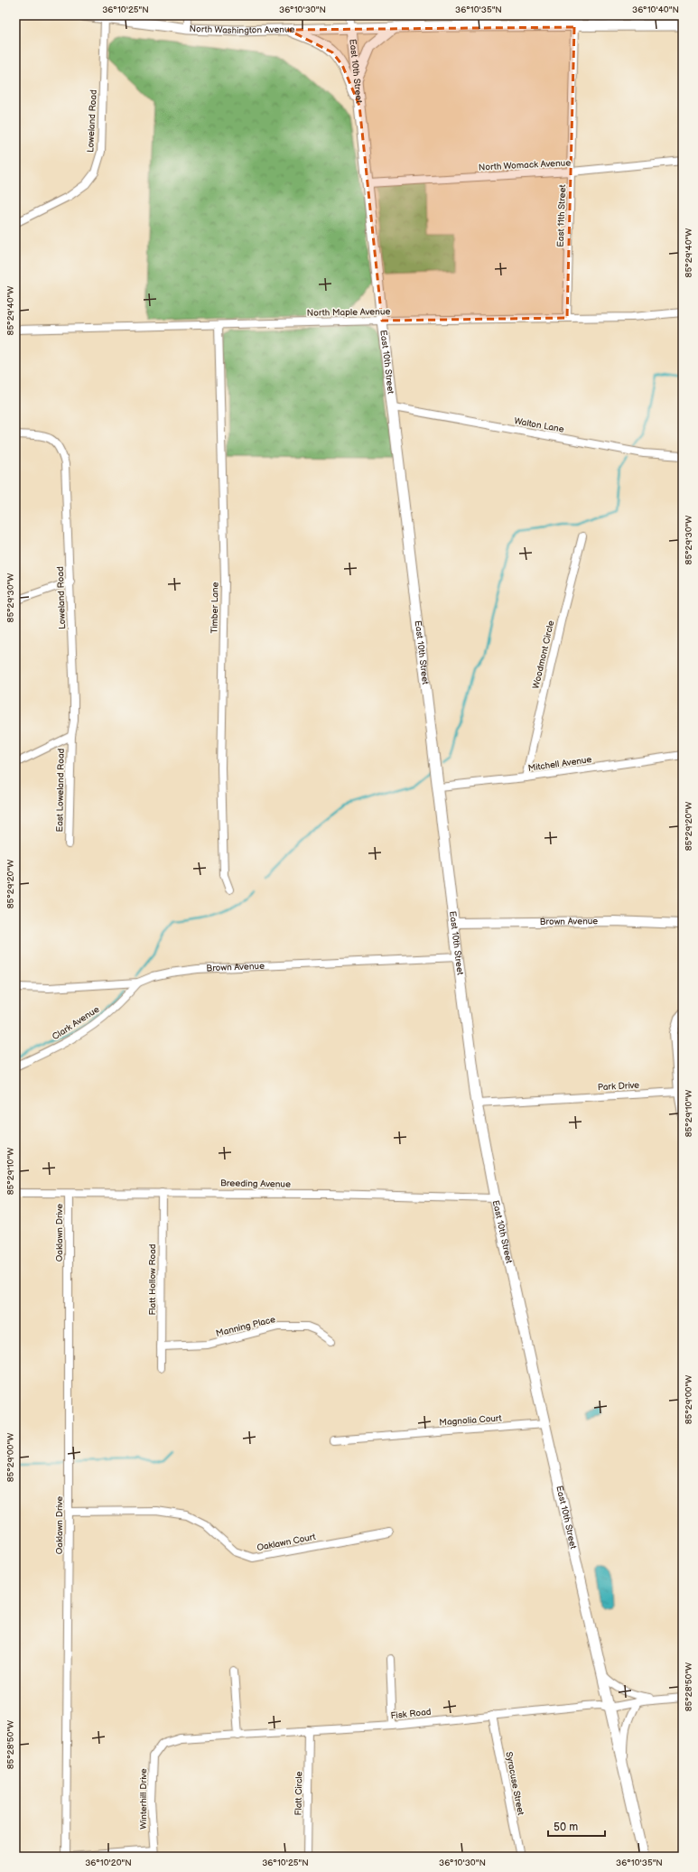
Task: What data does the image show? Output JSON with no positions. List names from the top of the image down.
{
  "streets": {
    "main road": ["North Washington Avenue", "East 10th Street"],
    "street": [
      "Loweland Road",
      "North Womack Avenue",
      "East 11th Street",
      "North Maple Avenue",
      "Walton Lane",
      "Timber Lane",
      "Woodmont Circle",
      "Mitchell Avenue",
      "East Loweland Road",
      "Brown Avenue",
      "Clark Avenue",
      "Park Drive",
      "Breeding Avenue",
      "Oaklawn Drive",
      "Flatt Hollow Road",
      "Manning Place",
      "Magnolia Court",
      "Oaklawn Court",
      "Fisk Road",
      "Syracuse Street",
      "Flatt Circle",
      "Winterhill Drive"
    ]
  },
  "crossings": [
    ["North Washington Avenue", "East 10th Street"],
    ["North Washington Avenue", "Loweland Road"],
    ["North Washington Avenue", "East 11th Street"],
    ["East 10th Street", "North Womack Avenue"],
    ["East 10th Street", "North Maple Avenue"],
    ["East 10th Street", "Walton Lane"],
    ["East 10th Street", "Mitchell Avenue"],
    ["East 10th Street", "Brown Avenue"],
    ["East 10th Street", "Park Drive"],
    ["East 10th Street", "Breeding Avenue"],
    ["East 10th Street", "Magnolia Court"],
    ["East 10th Street", "Fisk Road"],
    ["Loweland Road", "East Loweland Road"],
    ["North Womack Avenue", "East 11th Street"],
    ["East 11th Street", "North Maple Avenue"],
    ["North Maple Avenue", "Timber Lane"],
    ["Woodmont Circle", "Mitchell Avenue"],
    ["Brown Avenue", "Clark Avenue"],
    ["Breeding Avenue", "Oaklawn Drive"],
    ["Breeding Avenue", "Flatt Hollow Road"],
    ["Oaklawn Drive", "Oaklawn Court"],
    ["Flatt Hollow Road", "Manning Place"],
    ["Fisk Road", "Syracuse Street"],
    ["Fisk Road", "Flatt Circle"],
    ["Fisk Road", "Winterhill Drive"]
  ],
  "scale_bar": "50 m",
  "coordinates": [
    "36°10'25\"N",
    "36°10'30\"N",
    "36°10'35\"N",
    "36°10'40\"N",
    "85°29'40\"W",
    "85°29'30\"W",
    "85°29'20\"W",
    "85°29'10\"W",
    "85°29'00\"W",
    "85°28'50\"W",
    "36°10'20\"N"
  ]
}
